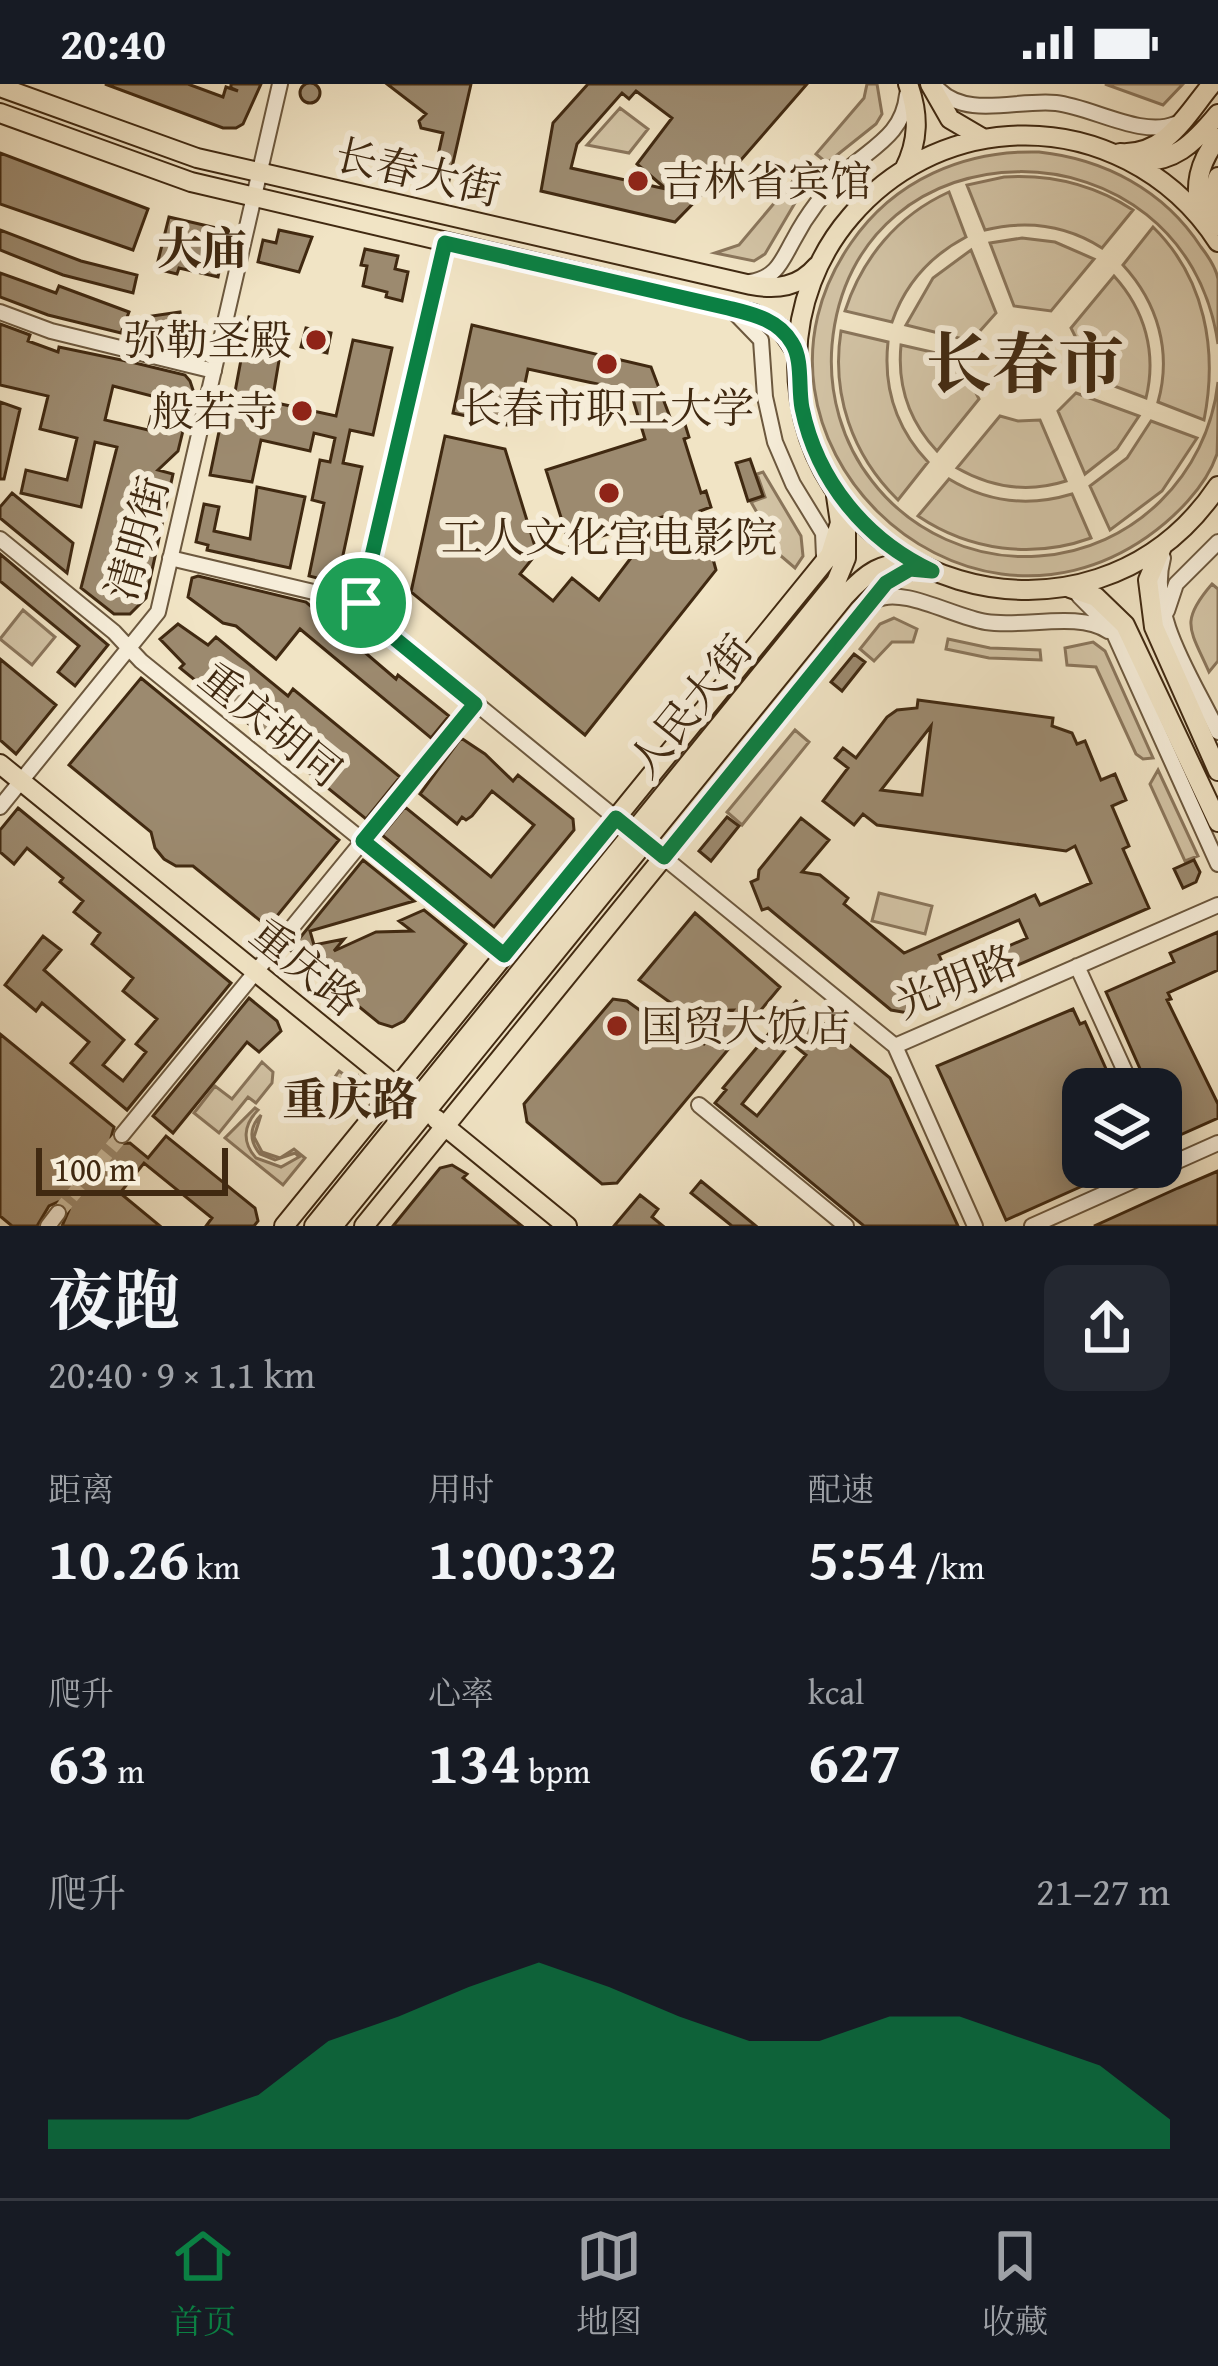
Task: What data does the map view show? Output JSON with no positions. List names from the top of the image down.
{
  "streets": {
    "main road": ["长春大街", "人民大街", "重庆路"],
    "street": ["清明街", "重庆胡同", "光明路"]
  },
  "crossings": [
    ["长春大街", "清明街"],
    ["清明街", "重庆胡同"],
    ["清明街", "重庆路"],
    ["人民大街", "重庆路"],
    ["人民大街", "光明路"]
  ],
  "districts": ["大庙", "长春市", "重庆路"],
  "places": [
    "吉林省宾馆",
    "弥勒圣殿",
    "长春市职工大学",
    "般若寺",
    "工人文化宫电影院",
    "国贸大饭店"
  ],
  "scale_bar": "100 m",
  "page": {
    "status": "20:40",
    "scale": "100 m",
    "heading": ["夜跑", "20:40 · 9 × 1.1 km"],
    "stats": [
      ["距离", "10.26 km"],
      ["用时", "1:00:32"],
      ["配速", "5:54 /km"],
      ["爬升", "63 m"],
      ["心率", "134 bpm"],
      ["kcal", "627"]
    ],
    "chart": ["爬升", "21–27 m"],
    "tabs": ["首页", "地图", "收藏"]
  }
}
